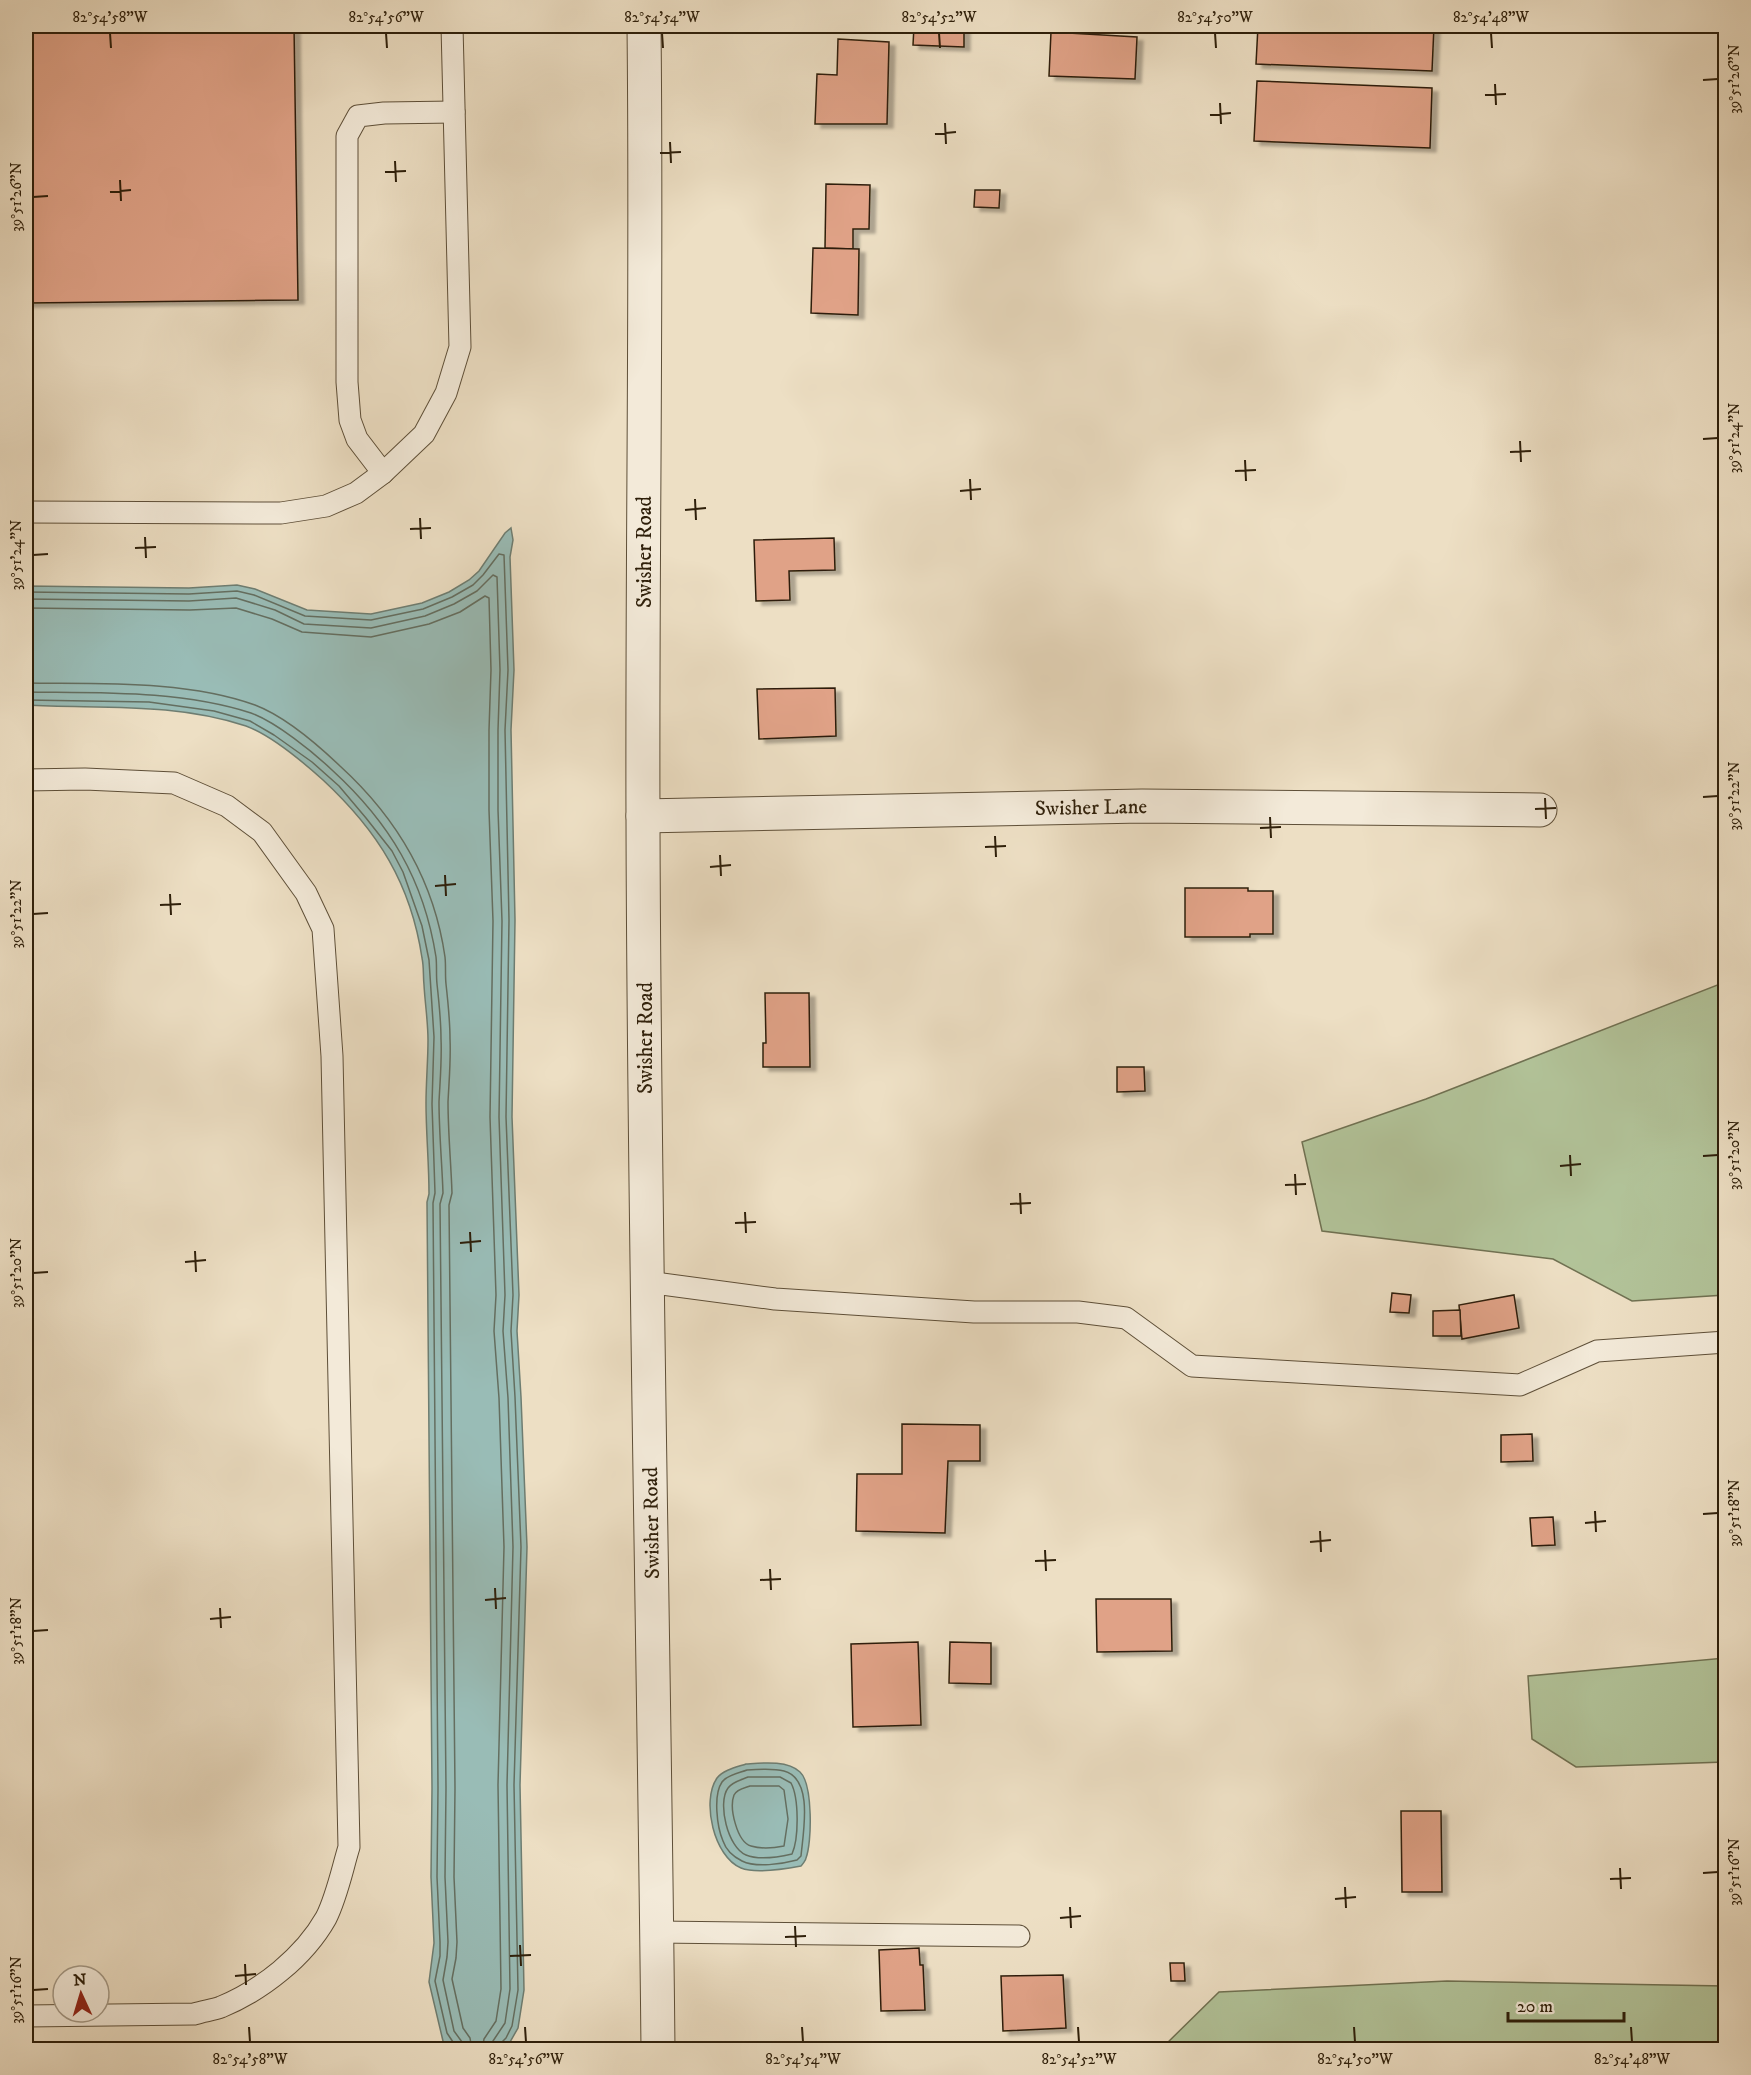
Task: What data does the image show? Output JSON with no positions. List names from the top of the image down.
{
  "streets": {
    "street": ["Swisher Road", "Swisher Lane"]
  },
  "crossings": [
    ["Swisher Road", "Swisher Lane"]
  ],
  "scale_bar": "20 m",
  "north": "top",
  "coordinates": [
    "82°54'58\"W",
    "82°54'56\"W",
    "82°54'54\"W",
    "82°54'52\"W",
    "82°54'50\"W",
    "82°54'48\"W",
    "39°51'26\"N",
    "39°51'24\"N",
    "39°51'22\"N",
    "39°51'20\"N",
    "39°51'18\"N",
    "39°51'16\"N"
  ]
}
